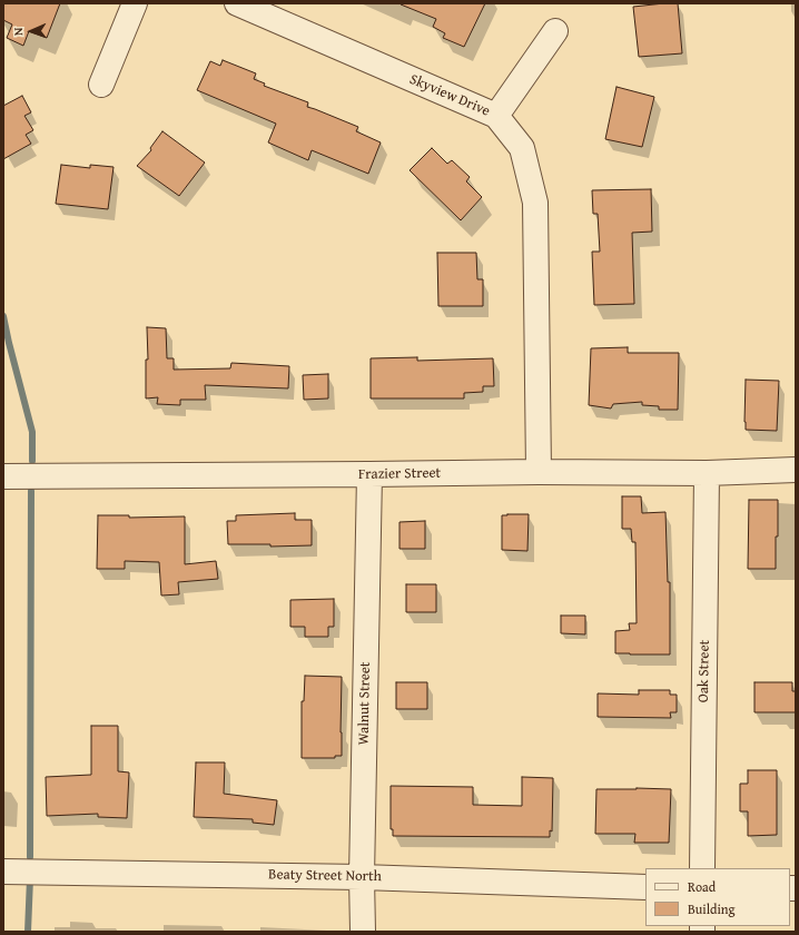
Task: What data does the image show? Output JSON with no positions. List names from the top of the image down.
{
  "streets": {
    "street": [
      "Skyview Drive",
      "Frazier Street",
      "Oak Street",
      "Walnut Street",
      "Beaty Street North"
    ]
  },
  "crossings": [
    ["Skyview Drive", "Frazier Street"],
    ["Frazier Street", "Oak Street"],
    ["Frazier Street", "Walnut Street"],
    ["Walnut Street", "Beaty Street North"]
  ],
  "legend": ["Road", "Building"],
  "north": "left"
}
